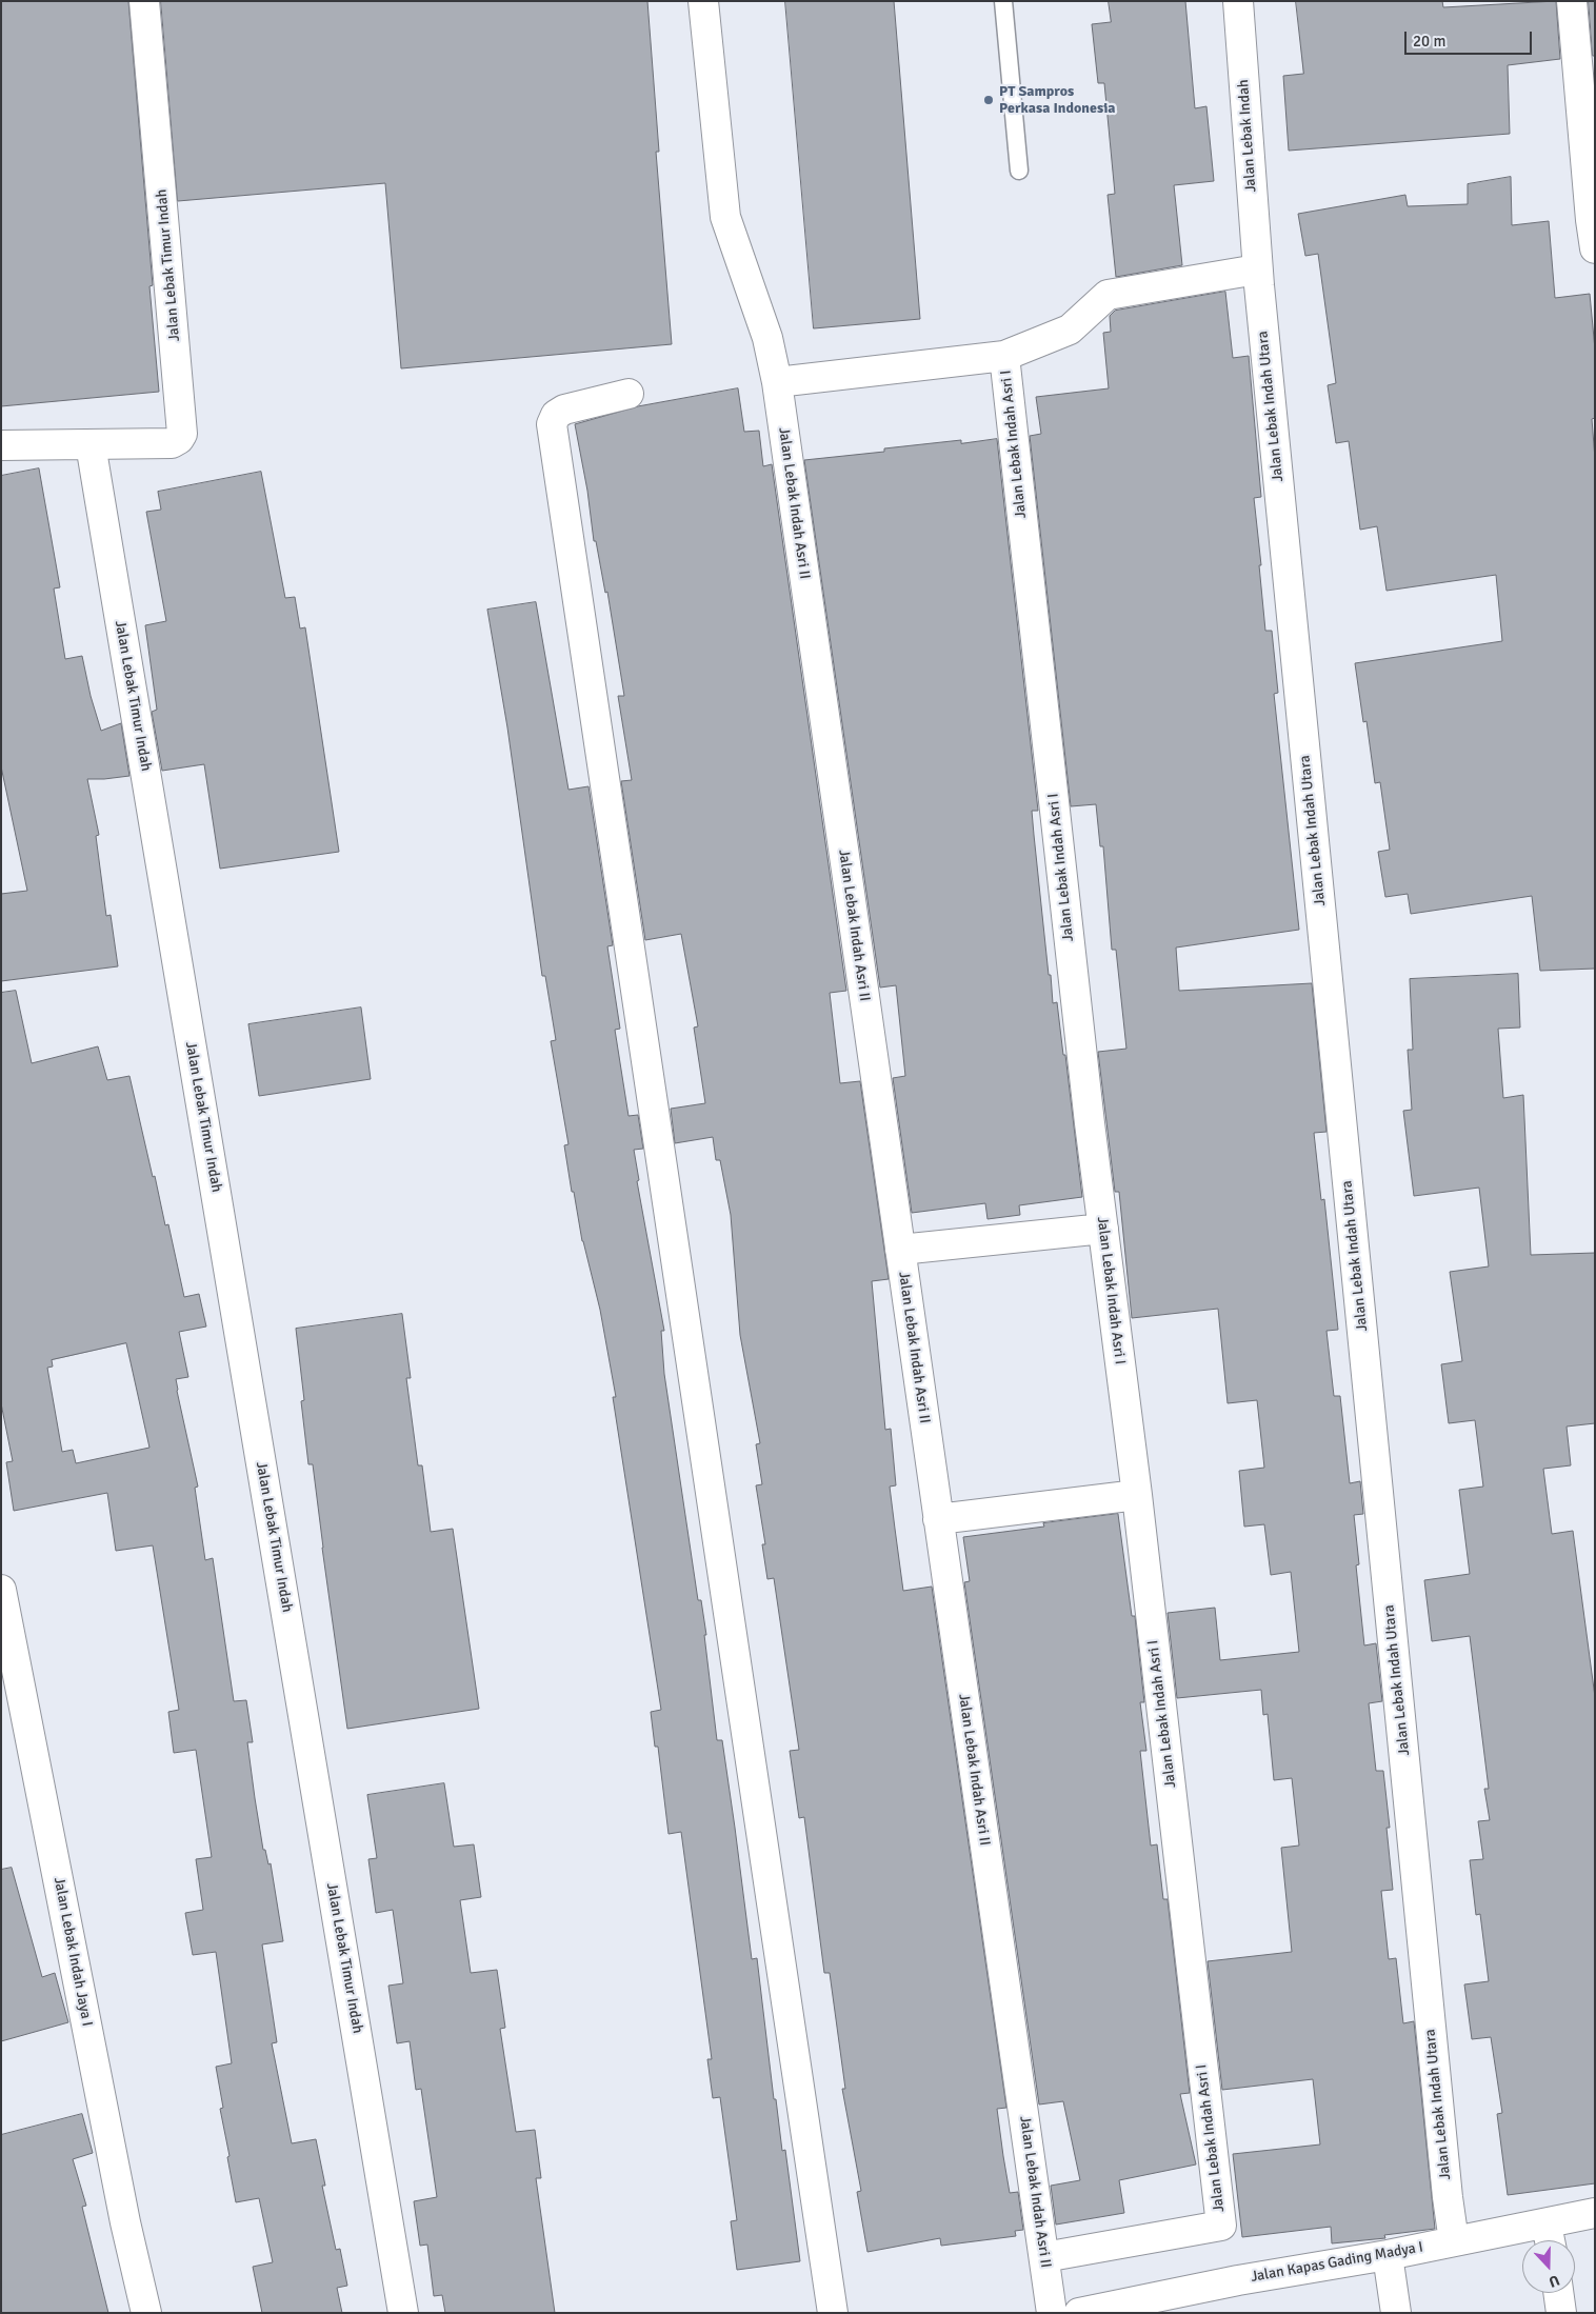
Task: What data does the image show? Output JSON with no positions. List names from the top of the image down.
{
  "streets": {
    "street": [
      "Jalan Lebak Indah",
      "Jalan Lebak Timur Indah",
      "Jalan Lebak Indah Utara",
      "Jalan Lebak Indah Asri I",
      "Jalan Lebak Indah Asri II",
      "Jalan Lebak Indah Jaya I",
      "Jalan Kapas Gading Madya I"
    ]
  },
  "crossings": [
    ["Jalan Lebak Indah", "Jalan Lebak Indah Utara"],
    ["Jalan Lebak Indah Utara", "Jalan Kapas Gading Madya I"],
    ["Jalan Lebak Indah Asri I", "Jalan Lebak Indah Asri II"]
  ],
  "places": ["PT Sampros Perkasa Indonesia"],
  "scale_bar": "20 m",
  "north": "bottom"
}
